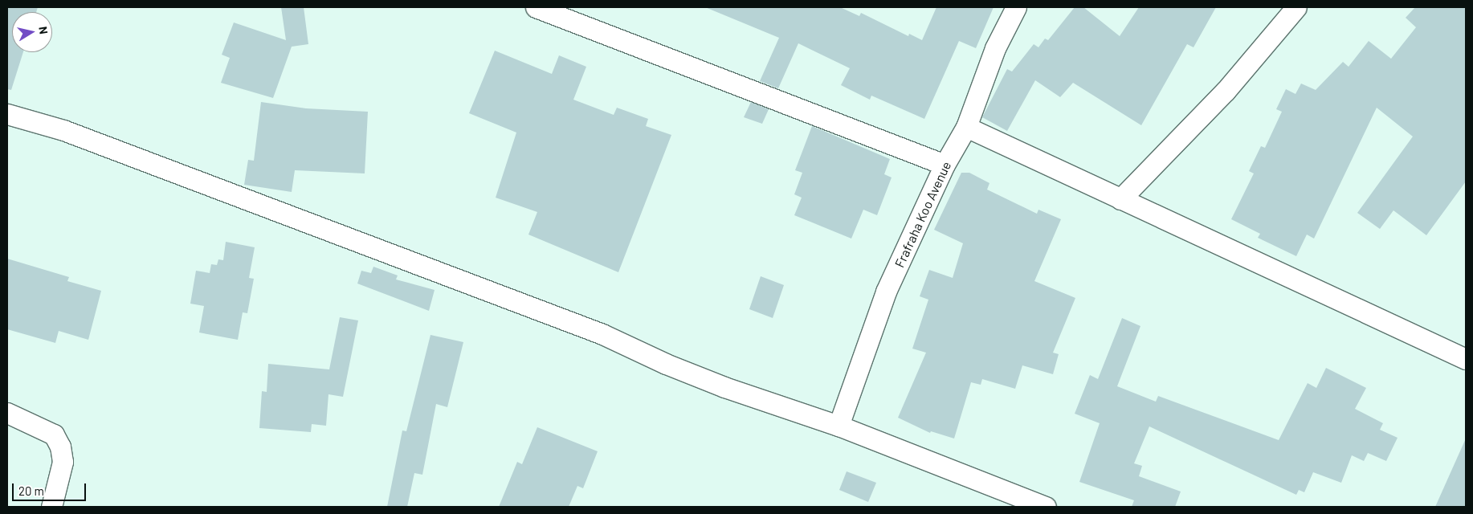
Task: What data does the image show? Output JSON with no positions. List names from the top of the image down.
{
  "streets": {
    "street": ["Frafraha Koo Avenue"]
  },
  "scale_bar": "20 m",
  "north": "right"
}
